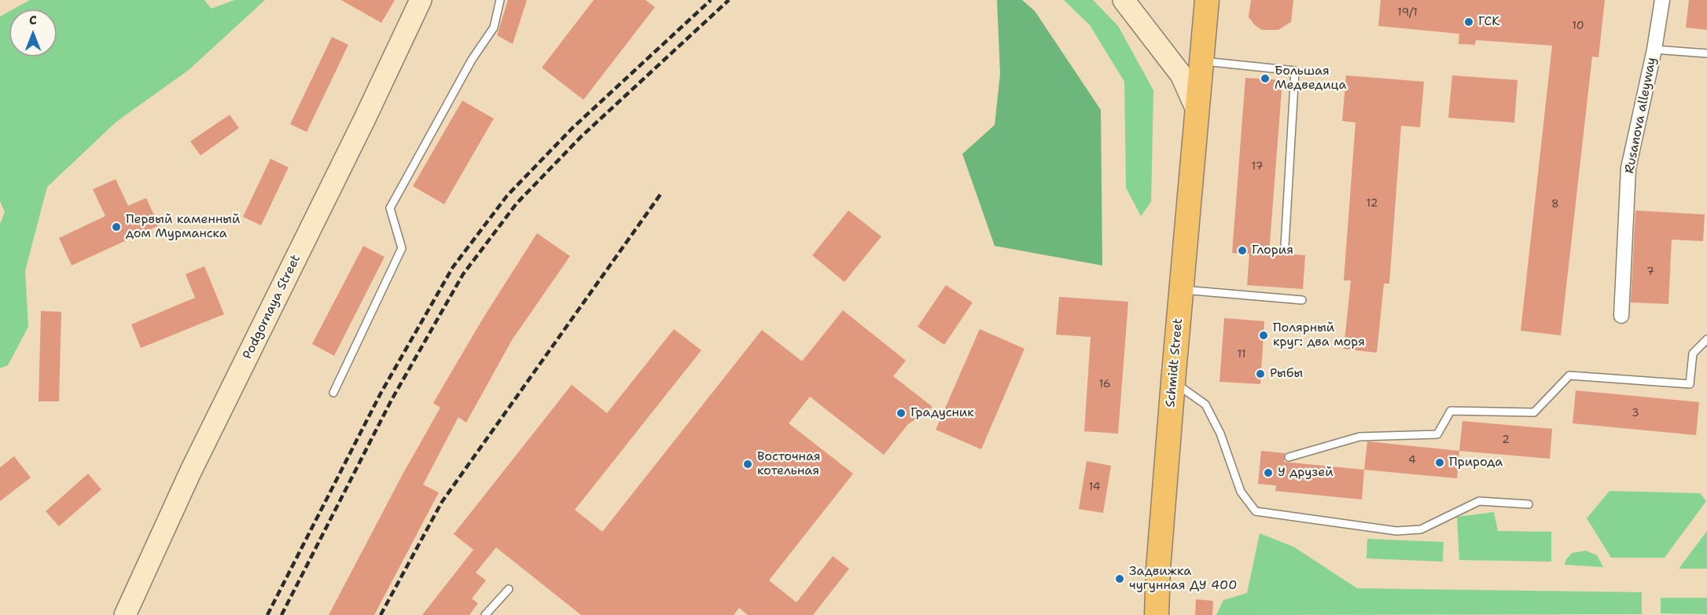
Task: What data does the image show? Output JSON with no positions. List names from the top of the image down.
{
  "streets": {
    "main road": ["Podgornaya Street", "Schmidt Street"],
    "street": ["Rusanova alleyway"]
  },
  "places": [
    "ГСК",
    "Большая Медведица",
    "Первый каменный дом Мурманска",
    "Глория",
    "Полярный круг: два моря",
    "Рыбы",
    "Градусник",
    "Природа",
    "Восточная котельная",
    "У друзей",
    "Задвижка чугунная ДУ 400"
  ],
  "house_numbers": [
    "19/1",
    "10",
    "17",
    "12",
    "8",
    "7",
    "11",
    "16",
    "3",
    "2",
    "4",
    "14"
  ],
  "north": "top"
}
